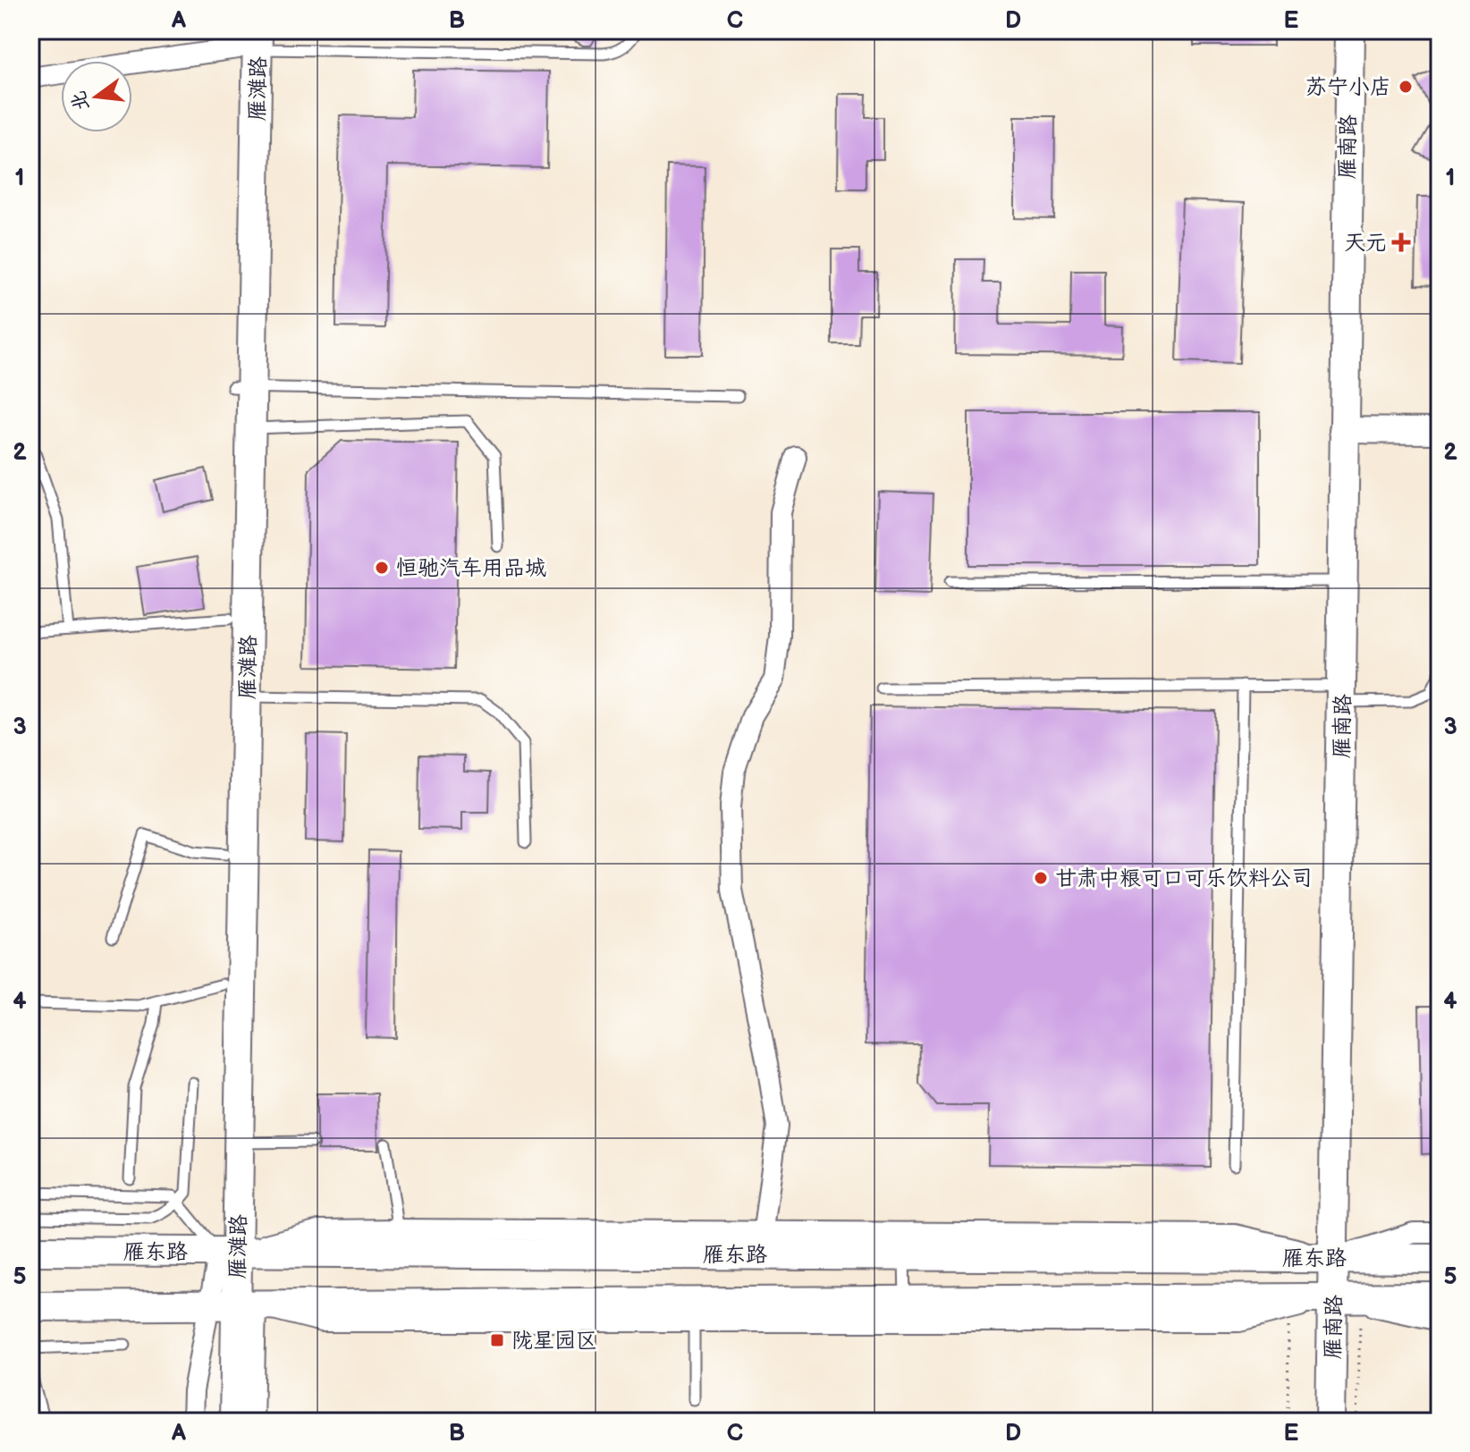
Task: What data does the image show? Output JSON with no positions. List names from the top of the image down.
{
  "streets": {
    "main road": ["雁滩路", "雁南路", "雁东路"]
  },
  "crossings": [
    ["雁滩路", "雁东路"],
    ["雁南路", "雁东路"]
  ],
  "places": {
    "other": ["苏宁小店", "恒驰汽车用品城", "甘肃中粮可口可乐饮料公司"],
    "health": ["天元"],
    "transit": ["陇星园区"]
  },
  "north": "left",
  "grid": {
    "columns": [
      "A",
      "B",
      "C",
      "D",
      "E"
    ],
    "rows": [
      "1",
      "2",
      "3",
      "4",
      "5"
    ]
  }
}
